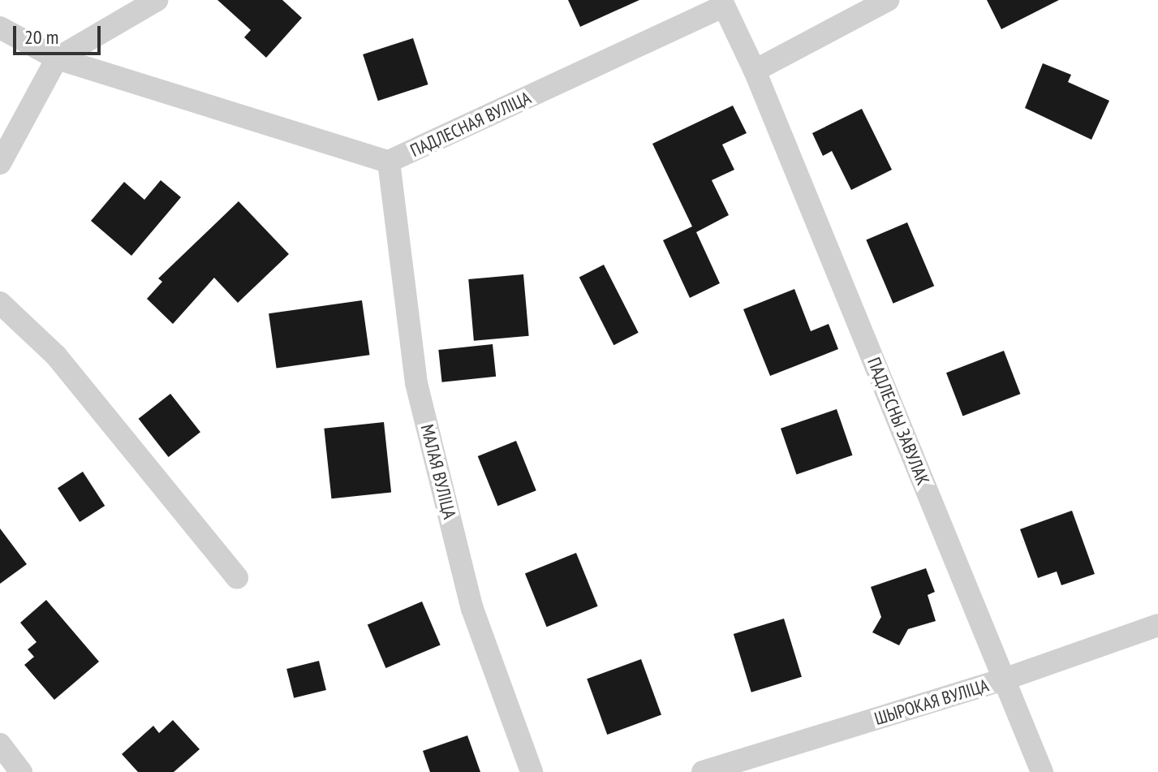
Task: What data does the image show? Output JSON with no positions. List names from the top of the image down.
{
  "streets": {
    "street": [
      "ПАДЛЕСНАЯ ВУЛІЦА",
      "ПАДЛЕСНЫ ЗАВУЛАК",
      "МАЛАЯ ВУЛІЦА",
      "ШЫРОКАЯ ВУЛІЦА"
    ]
  },
  "crossings": [
    ["ПАДЛЕСНАЯ ВУЛІЦА", "ПАДЛЕСНЫ ЗАВУЛАК"],
    ["ПАДЛЕСНАЯ ВУЛІЦА", "МАЛАЯ ВУЛІЦА"],
    ["ПАДЛЕСНЫ ЗАВУЛАК", "ШЫРОКАЯ ВУЛІЦА"]
  ],
  "scale_bar": "20 m"
}
